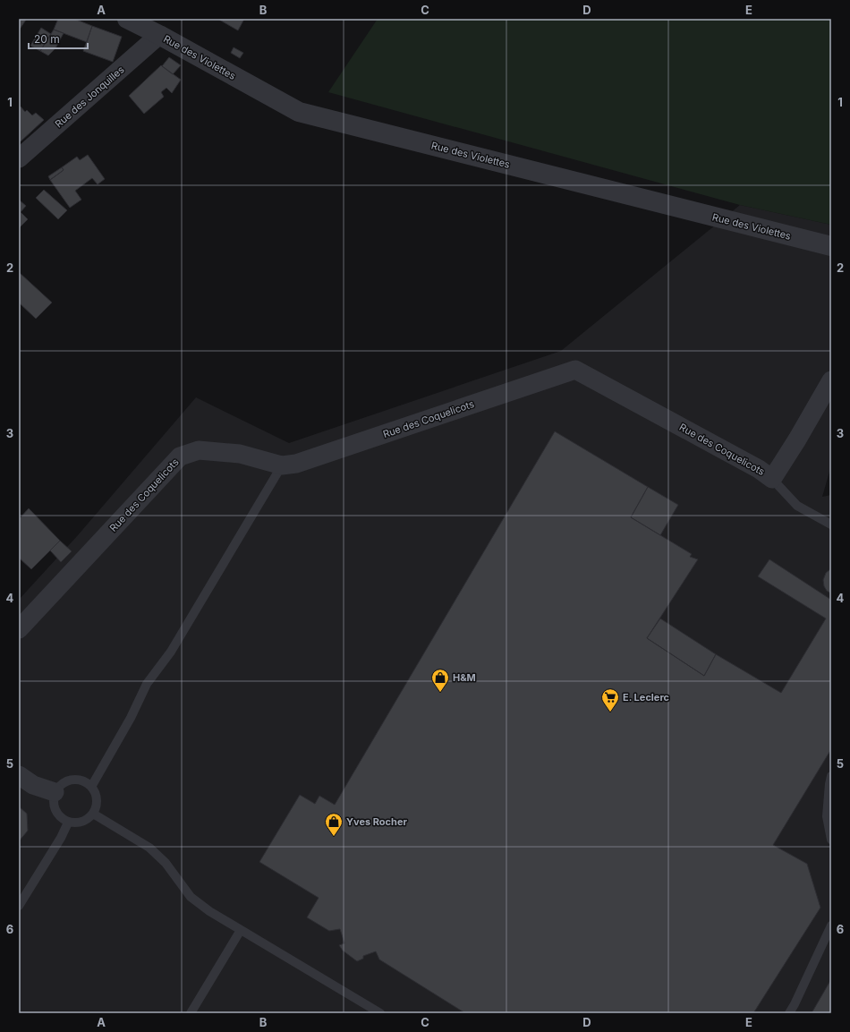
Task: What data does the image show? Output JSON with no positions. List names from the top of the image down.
{
  "streets": {
    "street": ["Rue des Violettes", "Rue des Jonquilles", "Rue des Coquelicots"]
  },
  "crossings": [
    ["Rue des Violettes", "Rue des Jonquilles"]
  ],
  "places": {
    "shop": ["H&M", "Yves Rocher"],
    "supermarket": ["E. Leclerc"]
  },
  "scale_bar": "20 m",
  "grid": {
    "columns": [
      "A",
      "B",
      "C",
      "D",
      "E"
    ],
    "rows": [
      "1",
      "2",
      "3",
      "4",
      "5",
      "6"
    ]
  }
}
